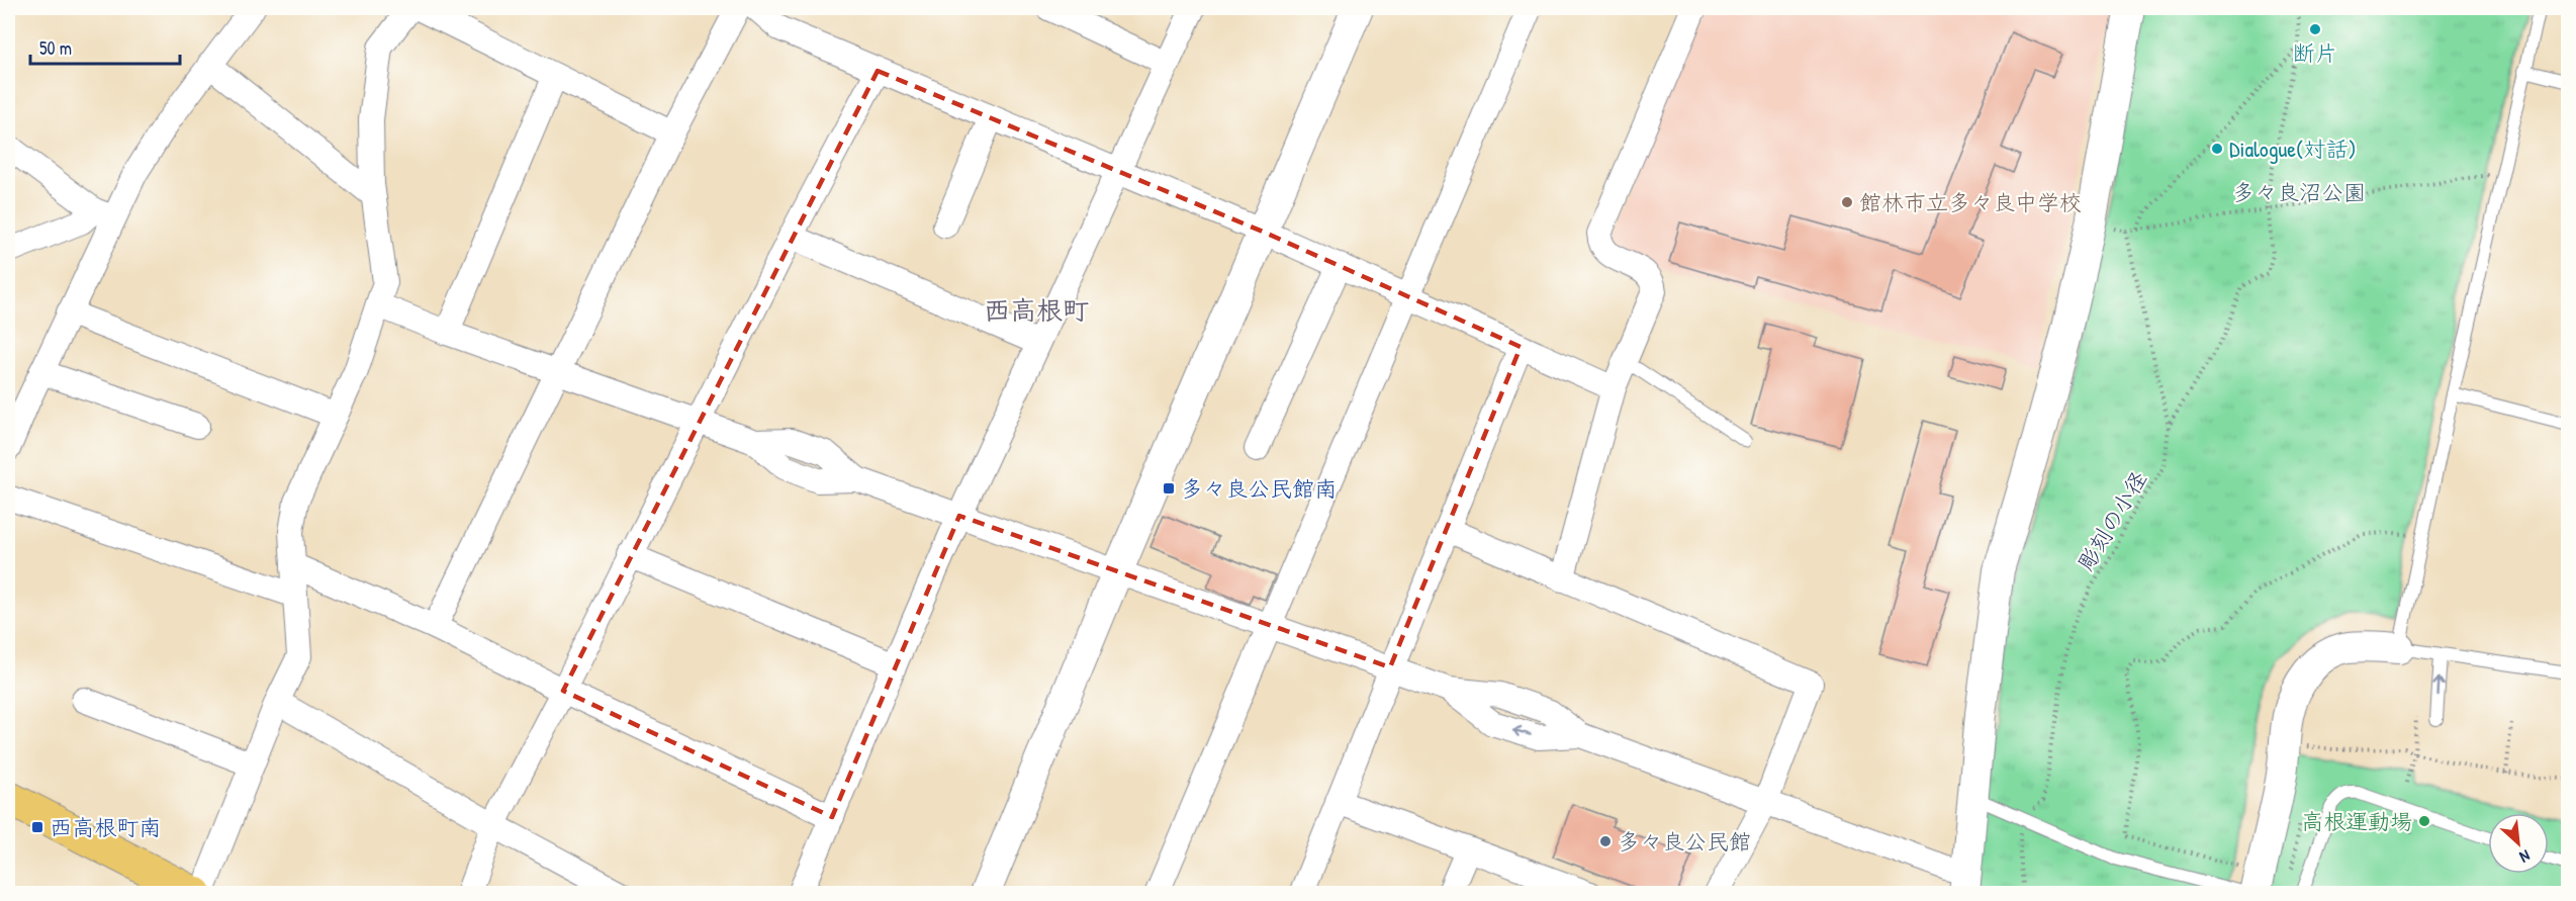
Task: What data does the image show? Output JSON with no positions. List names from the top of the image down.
{
  "streets": {
    "path": ["彫刻の小径"]
  },
  "districts": ["西高根町"],
  "parks": ["多々良沼公園"],
  "places": {
    "other": [
      "断片",
      "Dialogue(対話)",
      "館林市立多々良中学校",
      "高根運動場",
      "多々良公民館"
    ],
    "transit": ["多々良公民館南", "西高根町南"]
  },
  "scale_bar": "50 m",
  "north": "bottom right"
}
